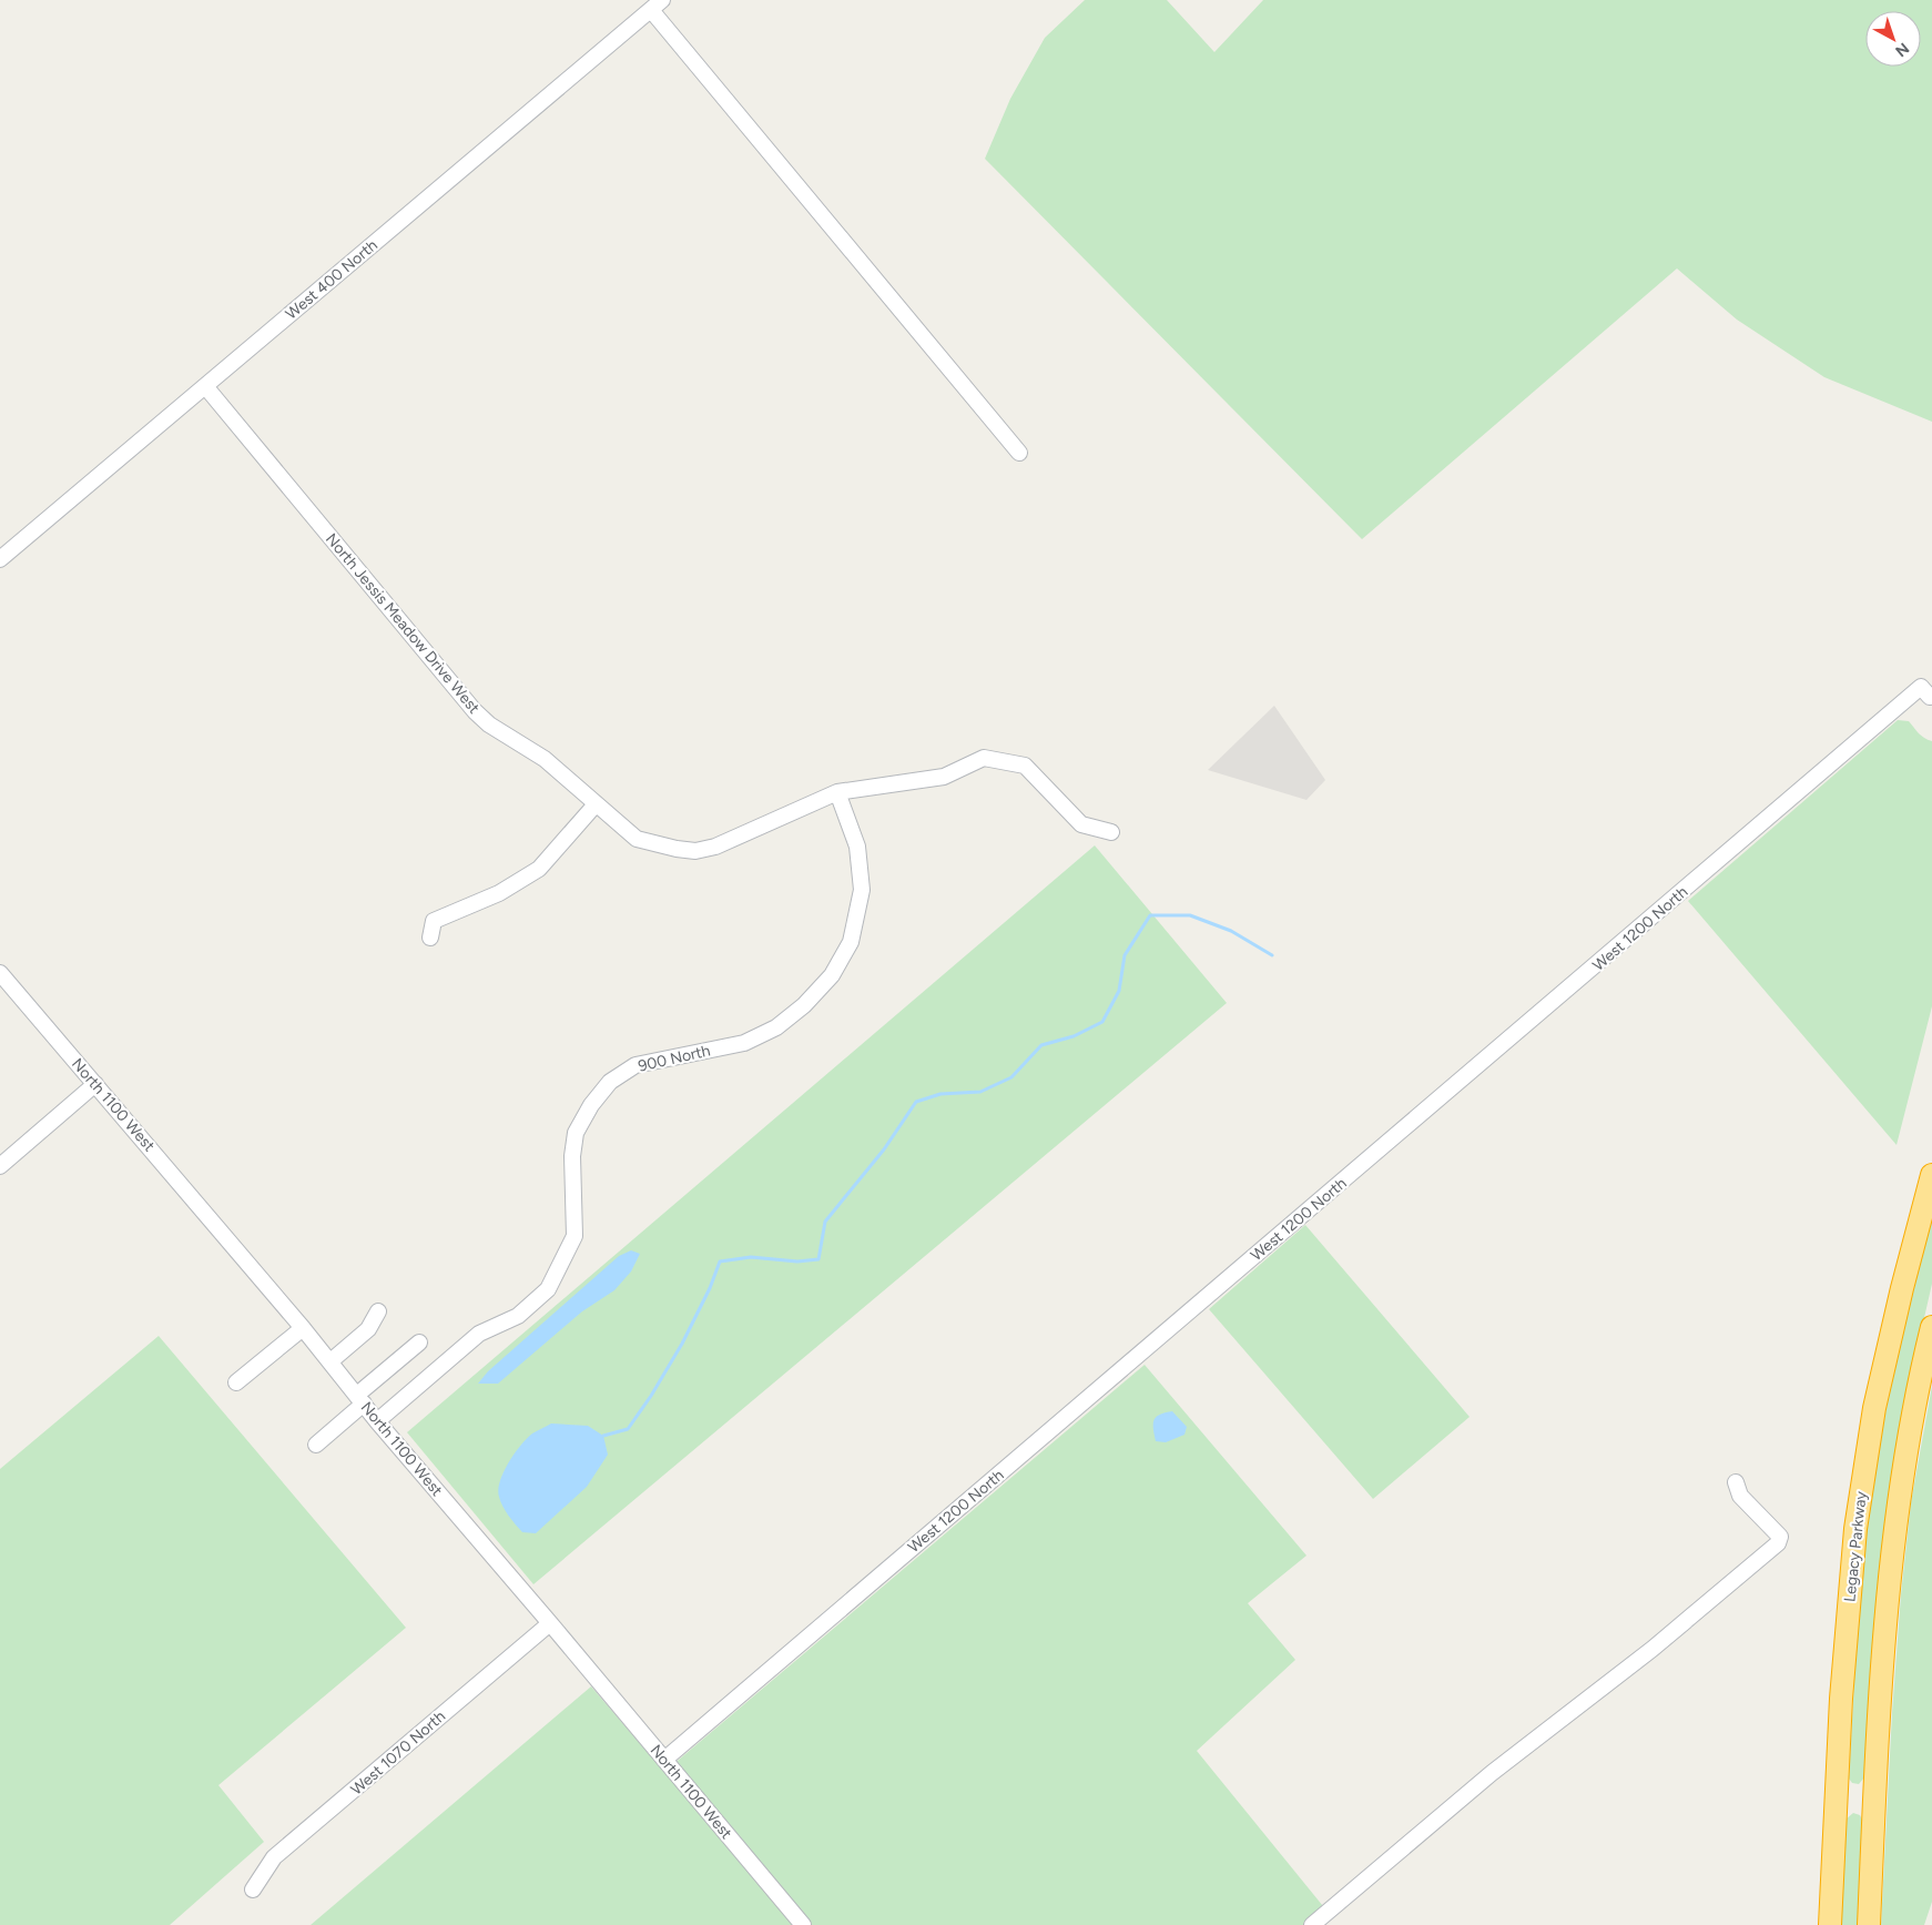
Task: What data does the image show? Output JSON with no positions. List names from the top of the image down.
{
  "streets": {
    "highway": ["Legacy Parkway"],
    "street": [
      "West 400 North",
      "North Jessis Meadow Drive West",
      "West 1200 North",
      "900 North",
      "North 1100 West",
      "West 1070 North"
    ]
  },
  "crossings": [
    ["West 400 North", "North Jessis Meadow Drive West"],
    ["North Jessis Meadow Drive West", "900 North"],
    ["West 1200 North", "North 1100 West"],
    ["900 North", "North 1100 West"],
    ["North 1100 West", "West 1070 North"]
  ],
  "north": "bottom right"
}
